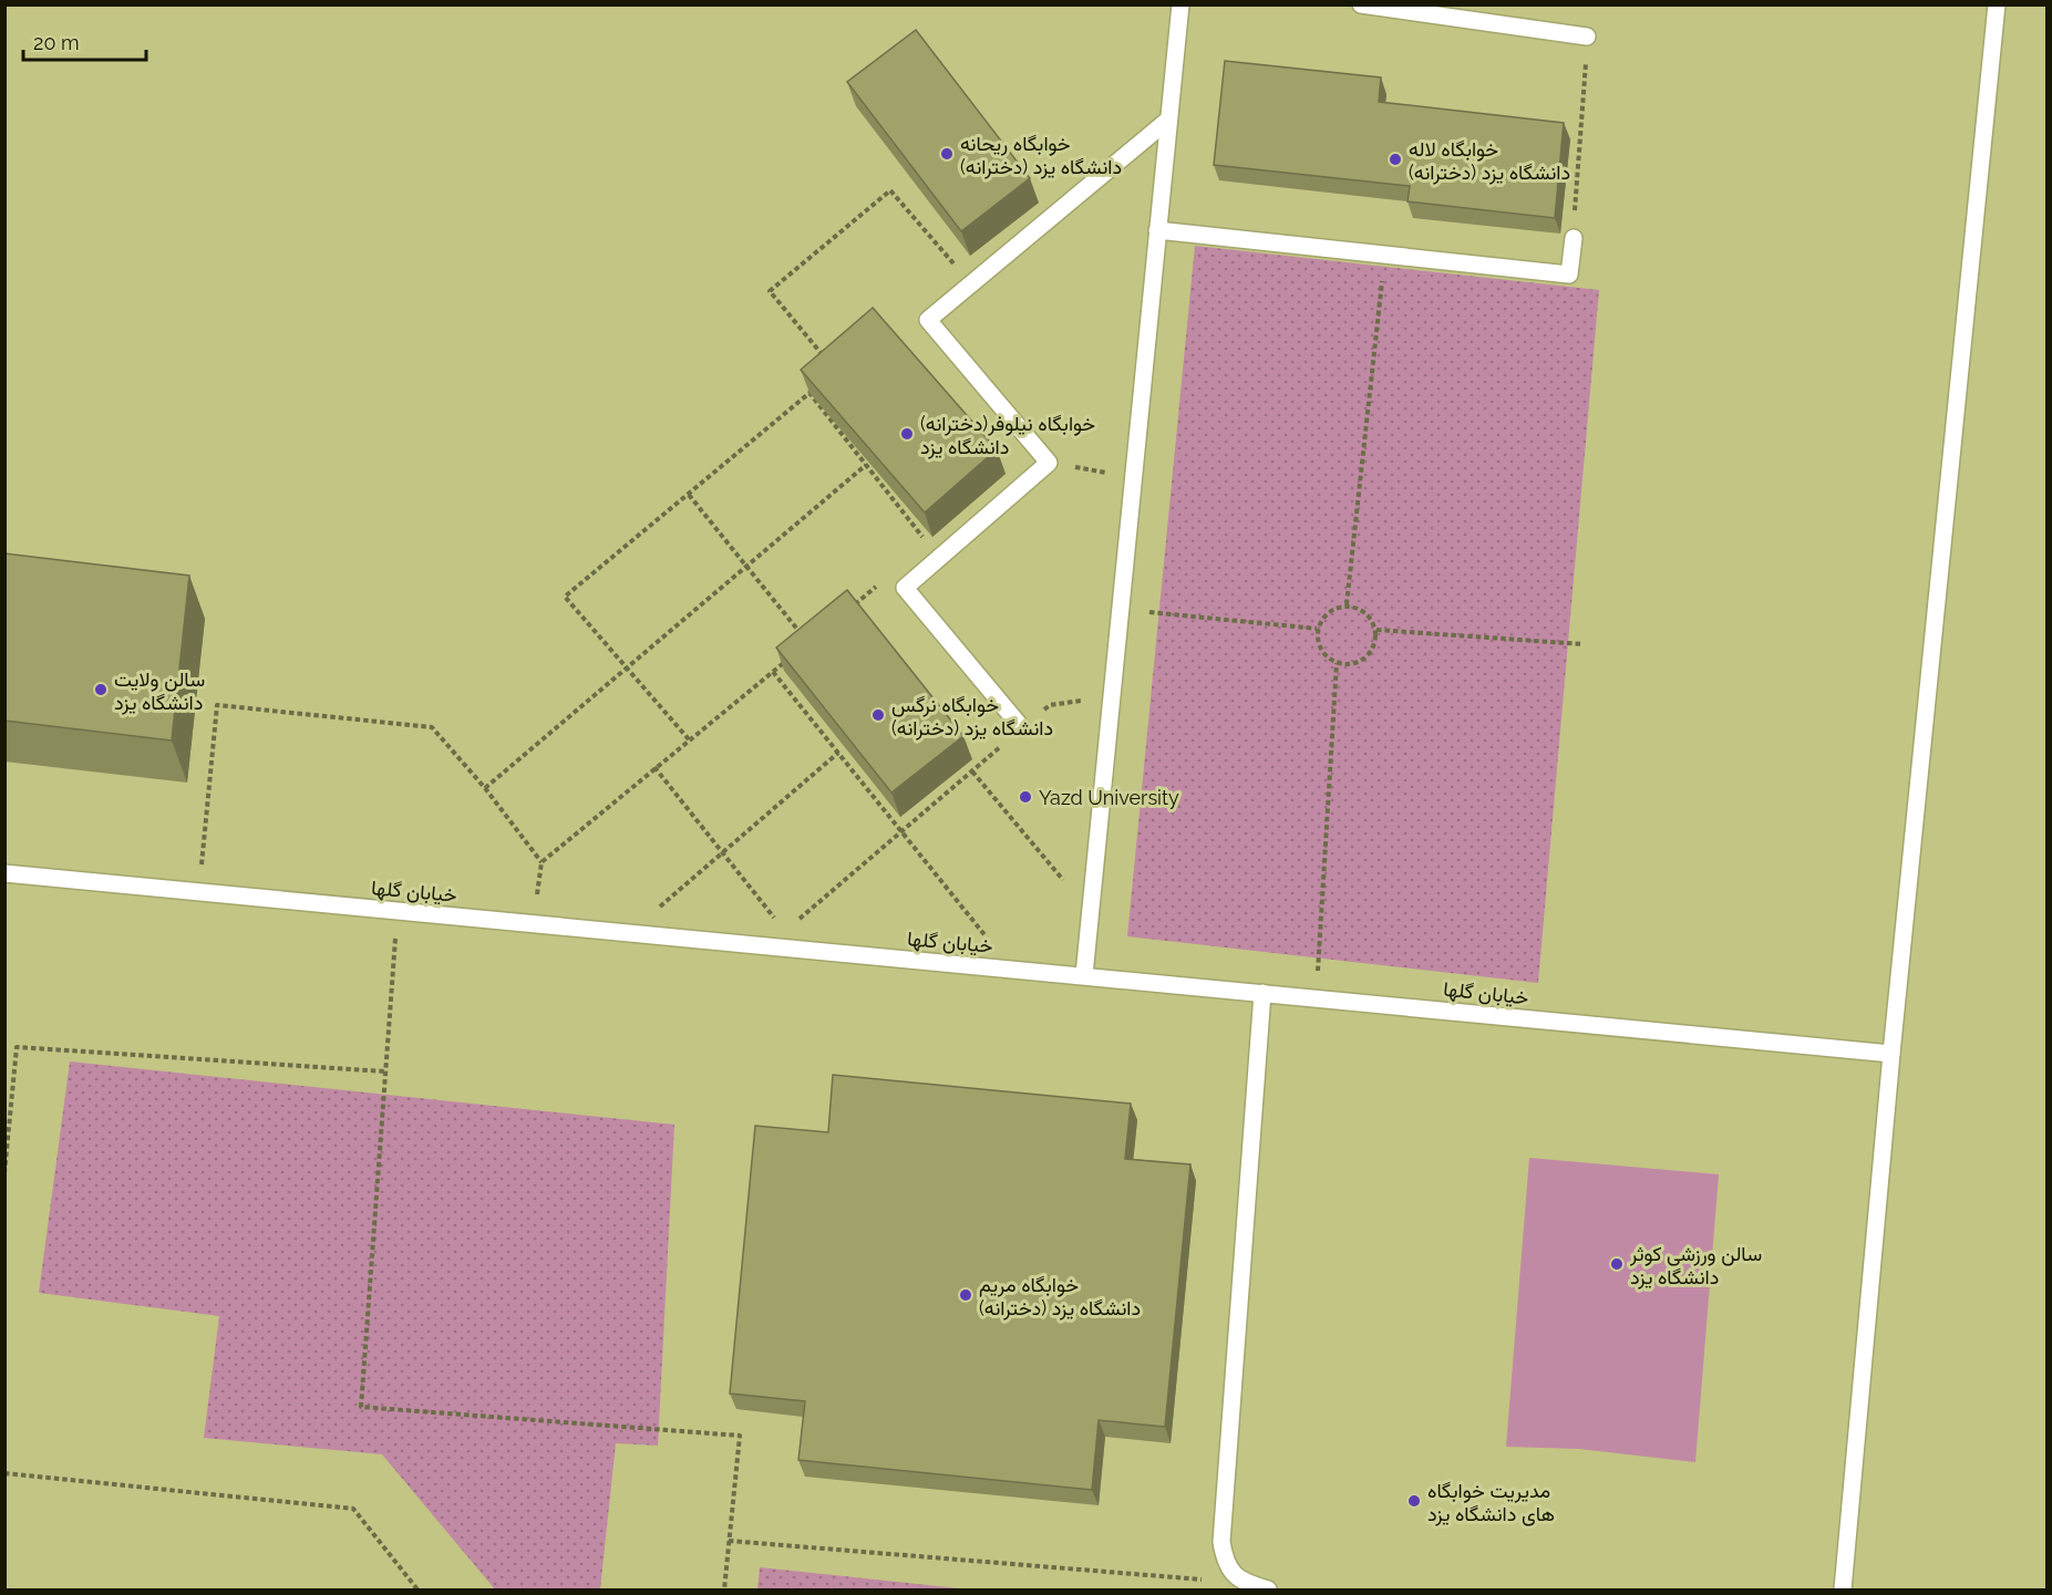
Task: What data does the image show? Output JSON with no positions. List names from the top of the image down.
{
  "streets": {
    "lane": ["خیابان گلها"]
  },
  "places": [
    "خوابگاه ریحانه (دخترانه) دانشگاه یزد",
    "خوابگاه لاله (دخترانه) دانشگاه یزد",
    "خوابگاه نیلوفر(دخترانه) دانشگاه یزد",
    "سالن ولایت دانشگاه یزد",
    "خوابگاه نرگس (دخترانه) دانشگاه یزد",
    "Yazd University",
    "سالن ورزشی کوثر دانشگاه یزد",
    "خوابگاه مریم (دخترانه) دانشگاه یزد",
    "مدیریت خوابگاه های دانشگاه یزد"
  ],
  "scale_bar": "20 m"
}
